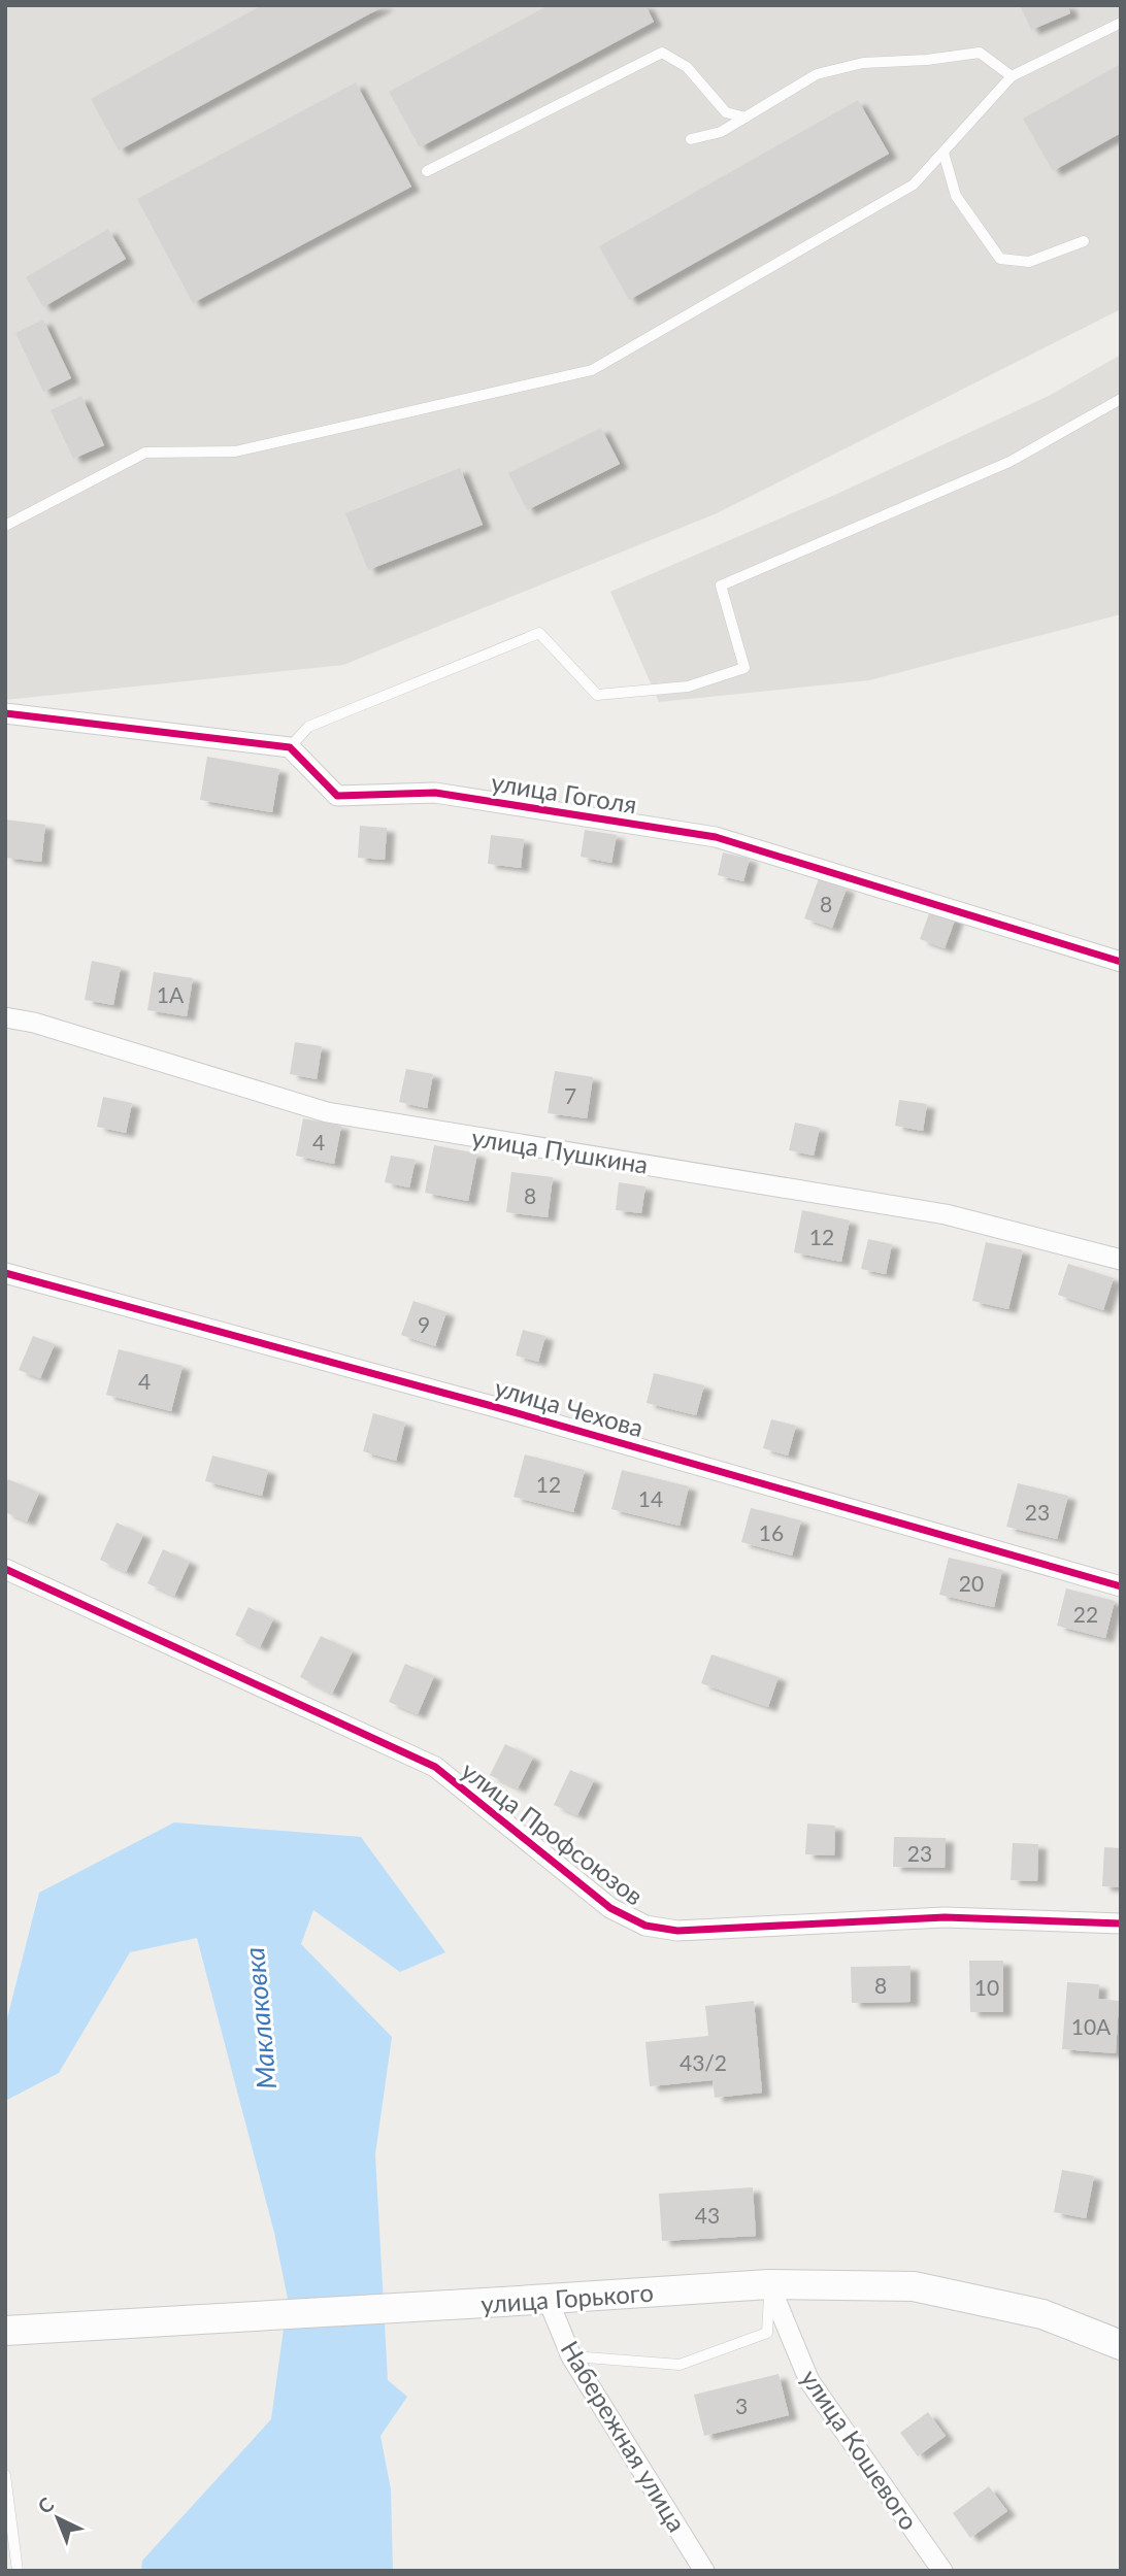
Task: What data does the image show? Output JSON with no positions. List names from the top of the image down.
{
  "streets": {
    "street": [
      "улица Гоголя",
      "улица Пушкина",
      "улица Чехова",
      "улица Профсоюзов",
      "улица Горького",
      "Набережная улица",
      "улица Кошевого"
    ]
  },
  "crossings": [
    ["улица Горького", "Набережная улица"],
    ["улица Горького", "улица Кошевого"]
  ],
  "water": ["Маклаковка"],
  "house_numbers": [
    "8",
    "1А",
    "7",
    "4",
    "8",
    "12",
    "9",
    "4",
    "12",
    "14",
    "23",
    "16",
    "20",
    "22",
    "23",
    "8",
    "10",
    "10А",
    "43/2",
    "43",
    "3"
  ],
  "north": "top left"
}
